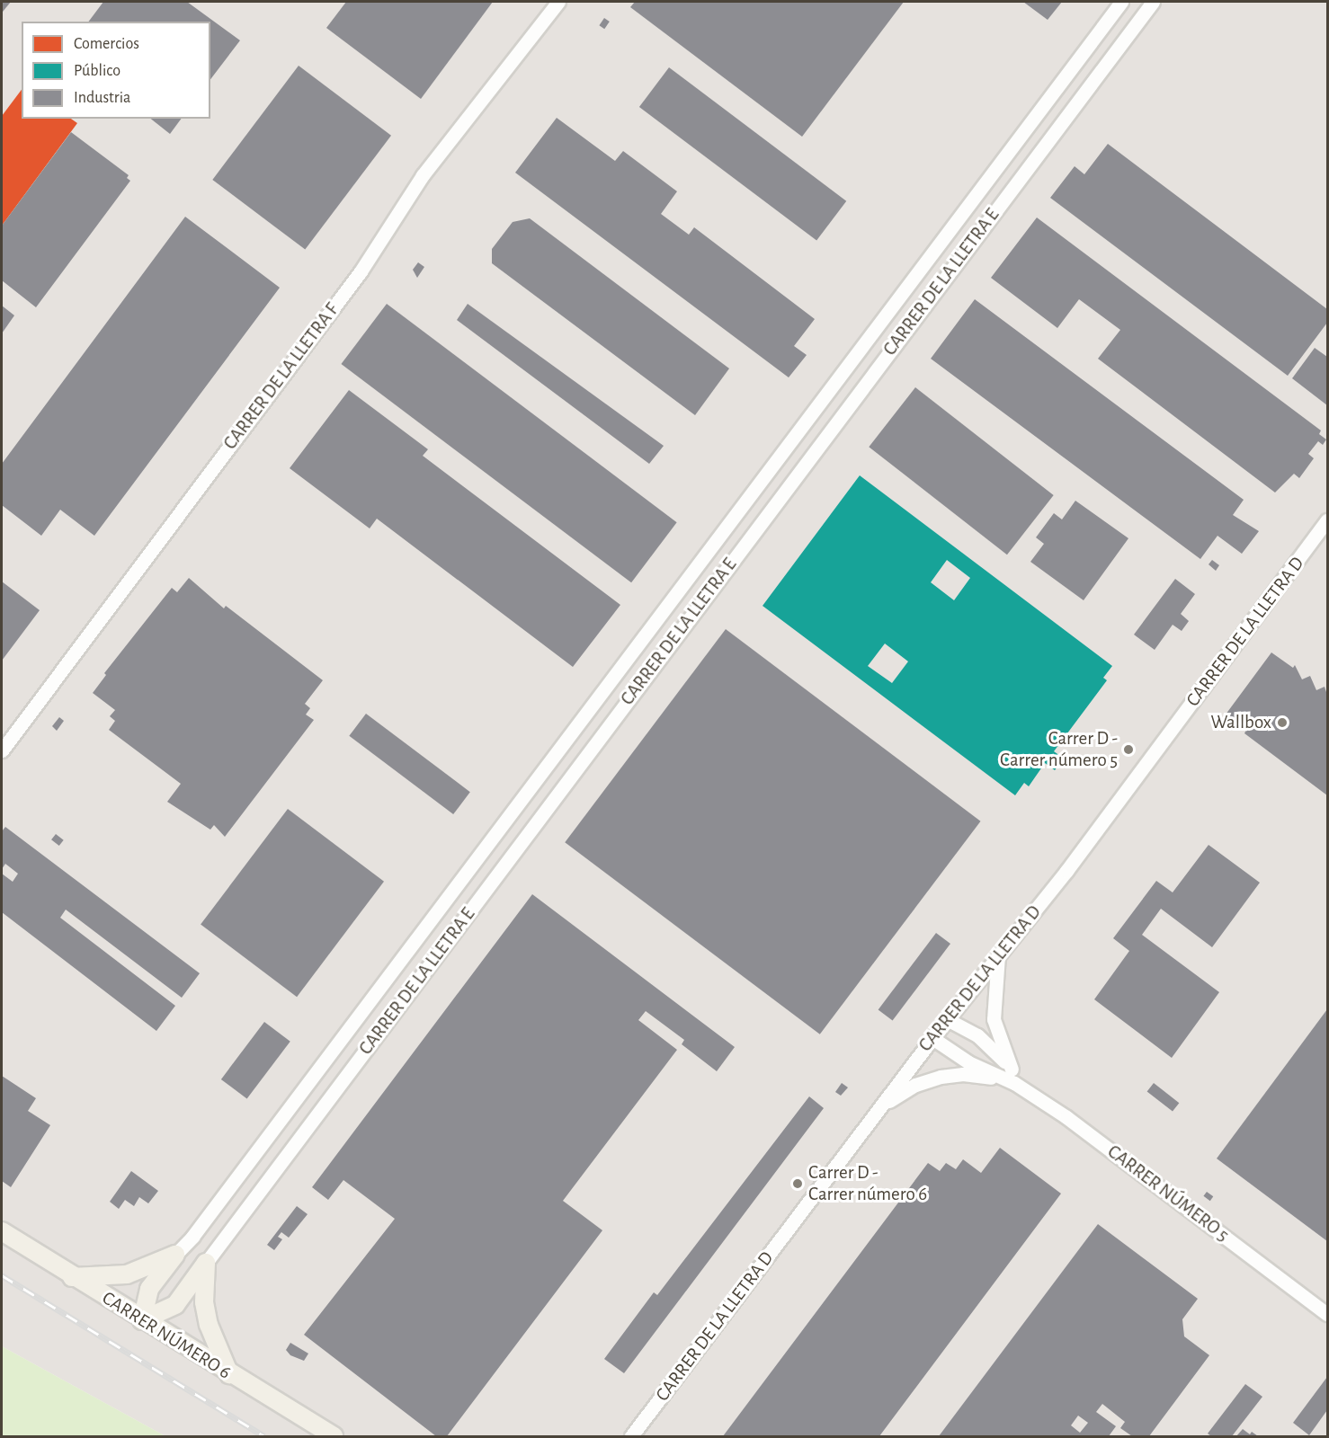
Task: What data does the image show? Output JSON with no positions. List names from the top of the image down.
{
  "streets": {
    "main road": ["CARRER NÚMERO 6"],
    "street": [
      "CARRER DE LA LLETRA E",
      "CARRER DE LA LLETRA F",
      "CARRER DE LA LLETRA D",
      "CARRER NÚMERO 5"
    ]
  },
  "places": ["Wallbox", "Carrer D - Carrer número 5", "Carrer D - Carrer número 6"],
  "legend": ["Comercios", "Público", "Industria"]
}
